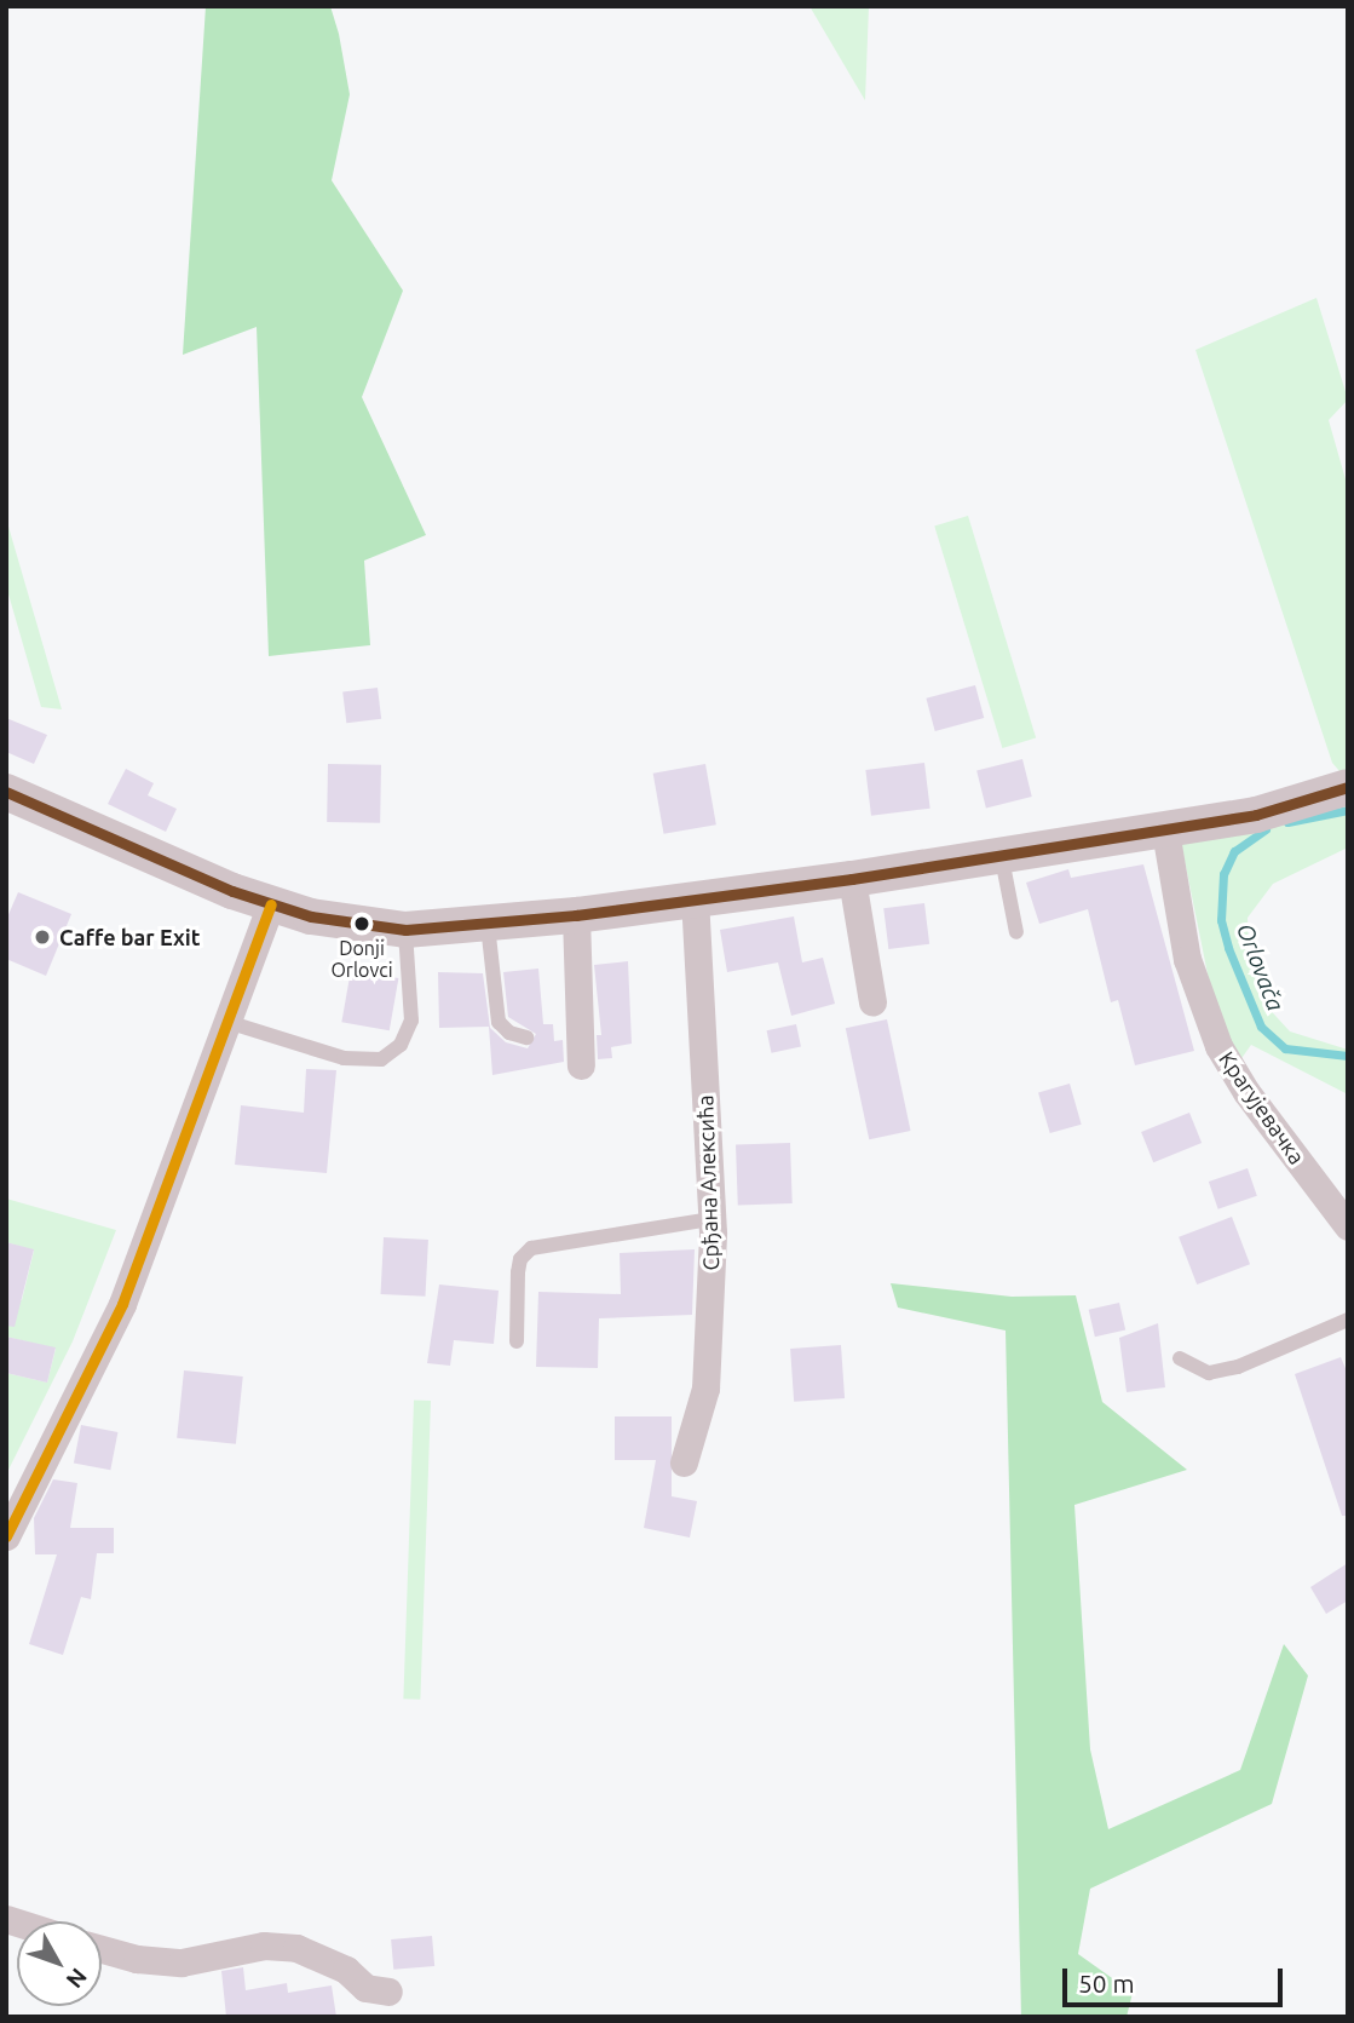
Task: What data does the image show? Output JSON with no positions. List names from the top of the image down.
{
  "streets": {
    "street": ["Крагујевачка", "Срђана Алексића"]
  },
  "water": ["Orlovača"],
  "places": ["Donji Orlovci", "Caffe bar Exit"],
  "scale_bar": "50 m",
  "north": "bottom right"
}
